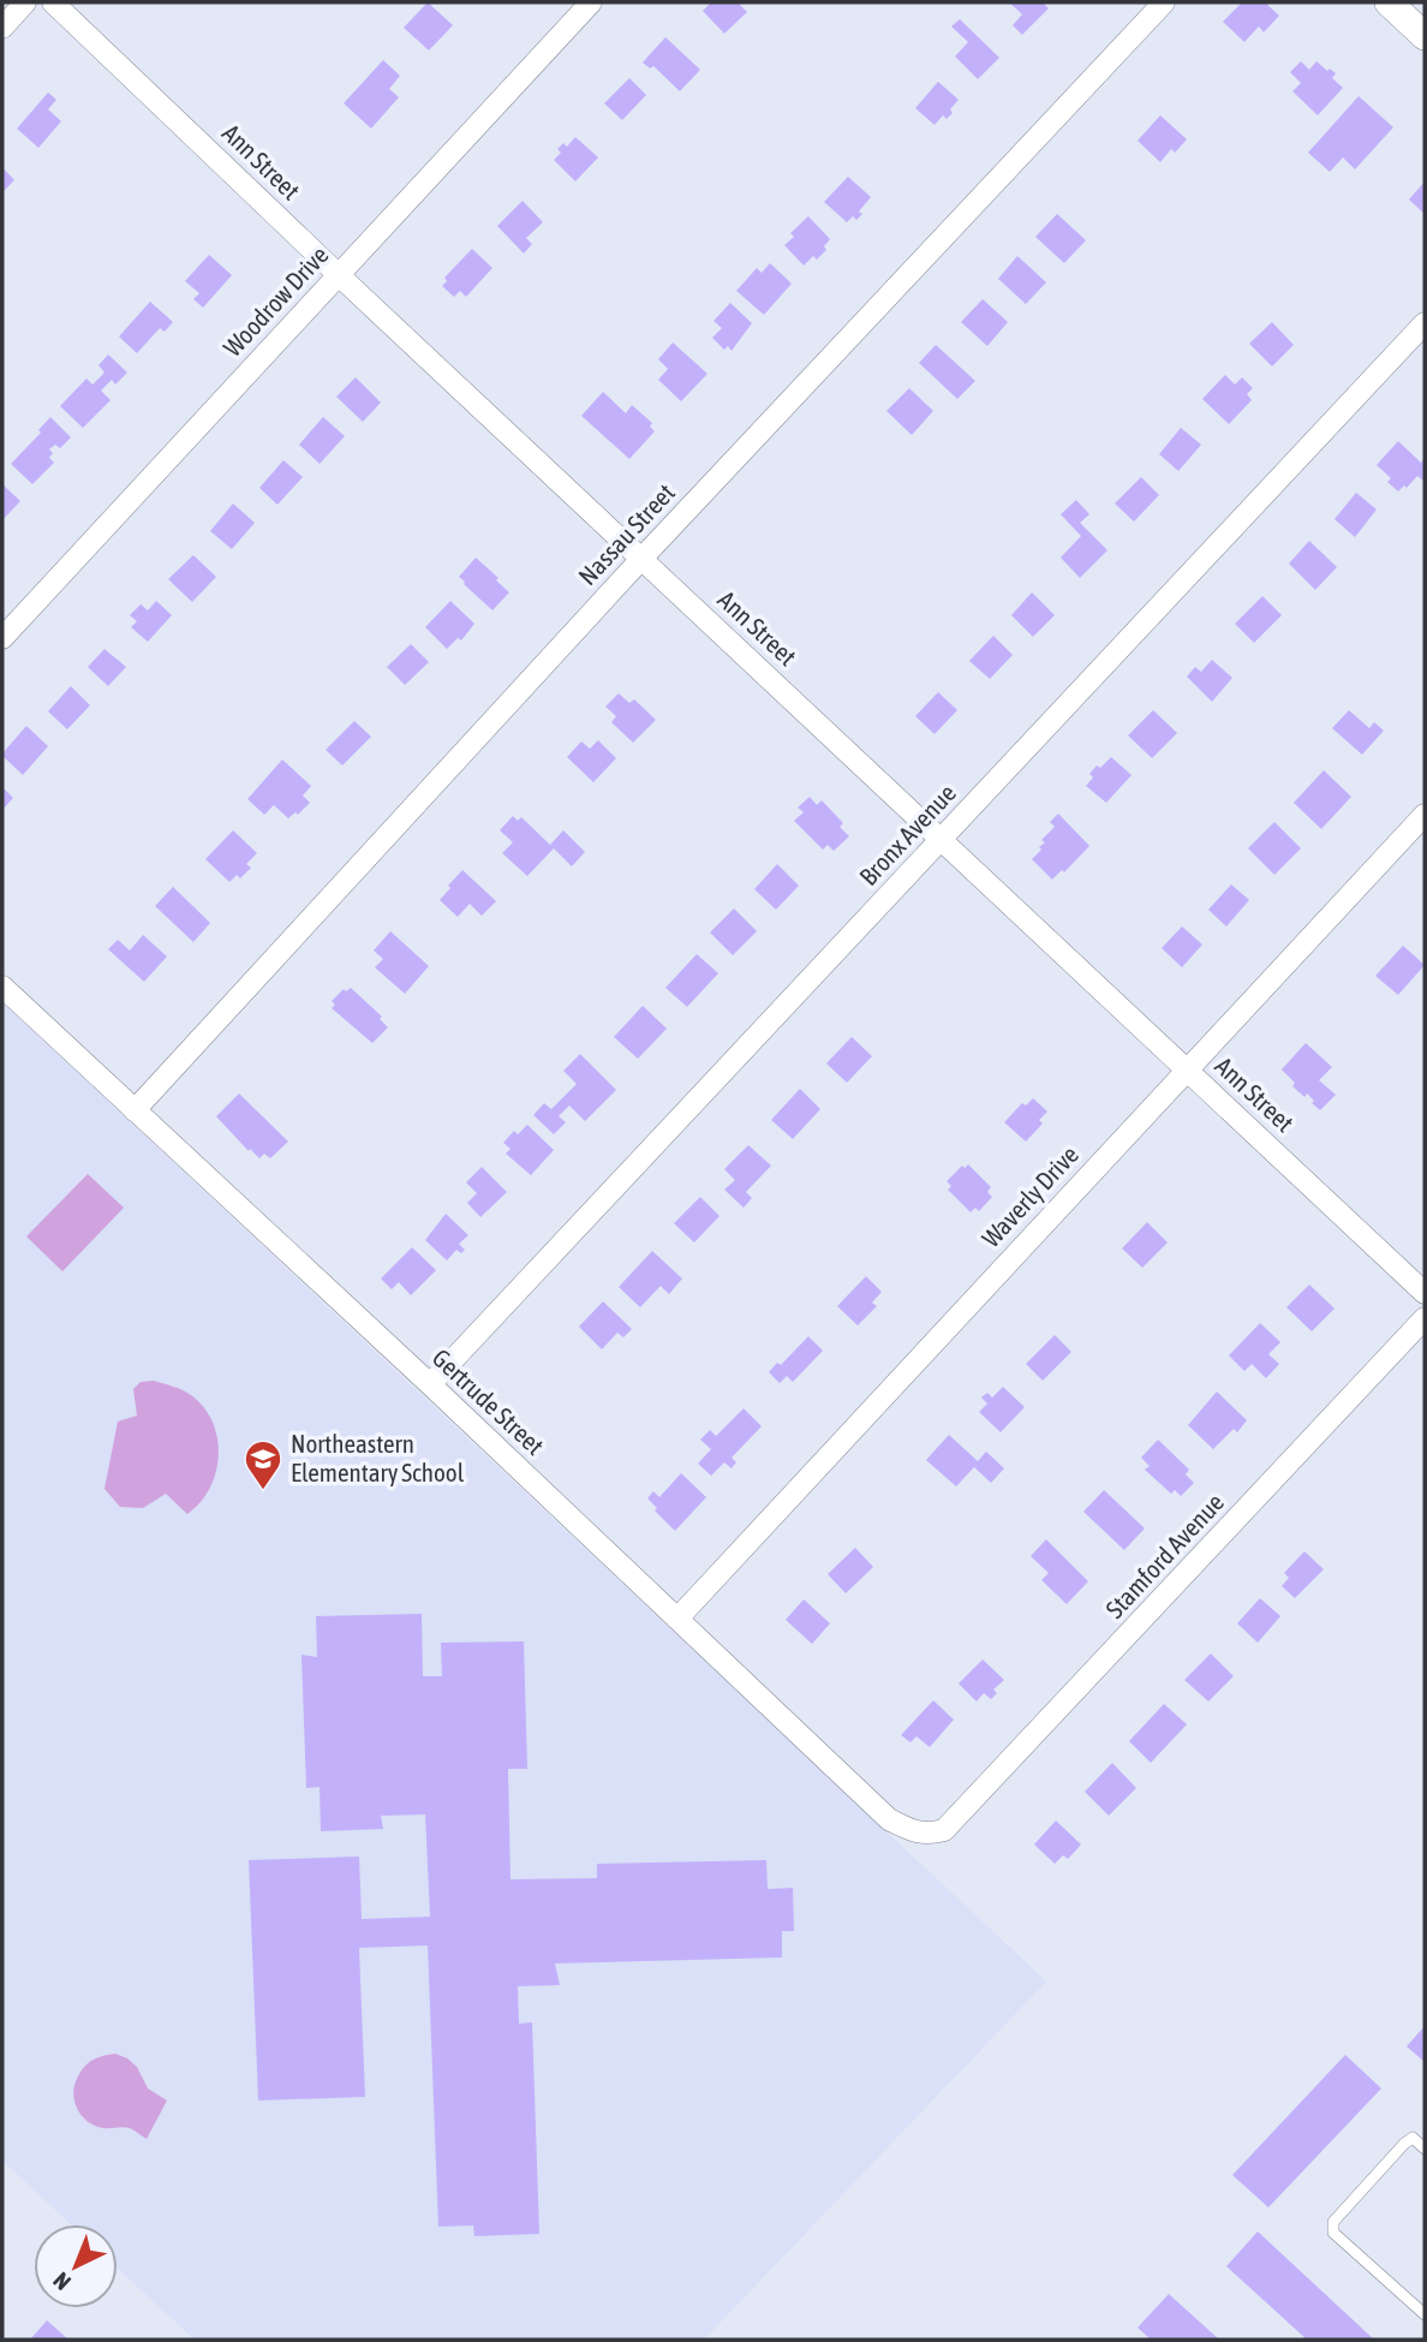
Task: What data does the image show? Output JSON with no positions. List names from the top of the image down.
{
  "streets": {
    "street": [
      "Ann Street",
      "Woodrow Drive",
      "Nassau Street",
      "Bronx Avenue",
      "Waverly Drive",
      "Gertrude Street",
      "Stamford Avenue"
    ]
  },
  "crossings": [
    ["Ann Street", "Woodrow Drive"],
    ["Ann Street", "Nassau Street"],
    ["Ann Street", "Bronx Avenue"],
    ["Ann Street", "Waverly Drive"],
    ["Nassau Street", "Gertrude Street"],
    ["Bronx Avenue", "Gertrude Street"],
    ["Waverly Drive", "Gertrude Street"],
    ["Gertrude Street", "Stamford Avenue"]
  ],
  "places": {
    "school or university": ["Northeastern Elementary School"]
  },
  "north": "bottom left"
}
